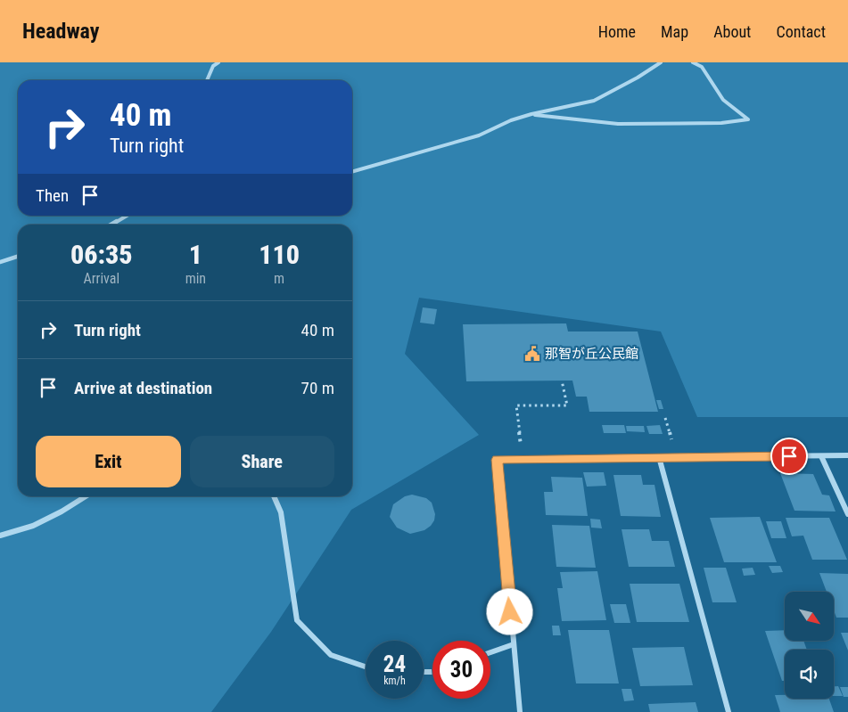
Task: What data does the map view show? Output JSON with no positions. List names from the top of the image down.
{
  "places": {
    "public building": ["那智が丘公民館"]
  },
  "north": "bottom right",
  "page": {
    "header": "Headway",
    "nav": [
      "Home",
      "Map",
      "About",
      "Contact"
    ],
    "turn": ["40 m", "Turn right"],
    "then": "Then",
    "eta": [
      "06:35",
      "Arrival",
      "1",
      "min",
      "110",
      "m"
    ],
    "list": [
      {
        "name": "Turn right",
        "value": "40 m"
      },
      {
        "name": "Arrive at destination",
        "value": "70 m"
      }
    ],
    "buttons": ["Exit", "Share"],
    "speed": "24 km/h",
    "limit": "30"
  }
}
